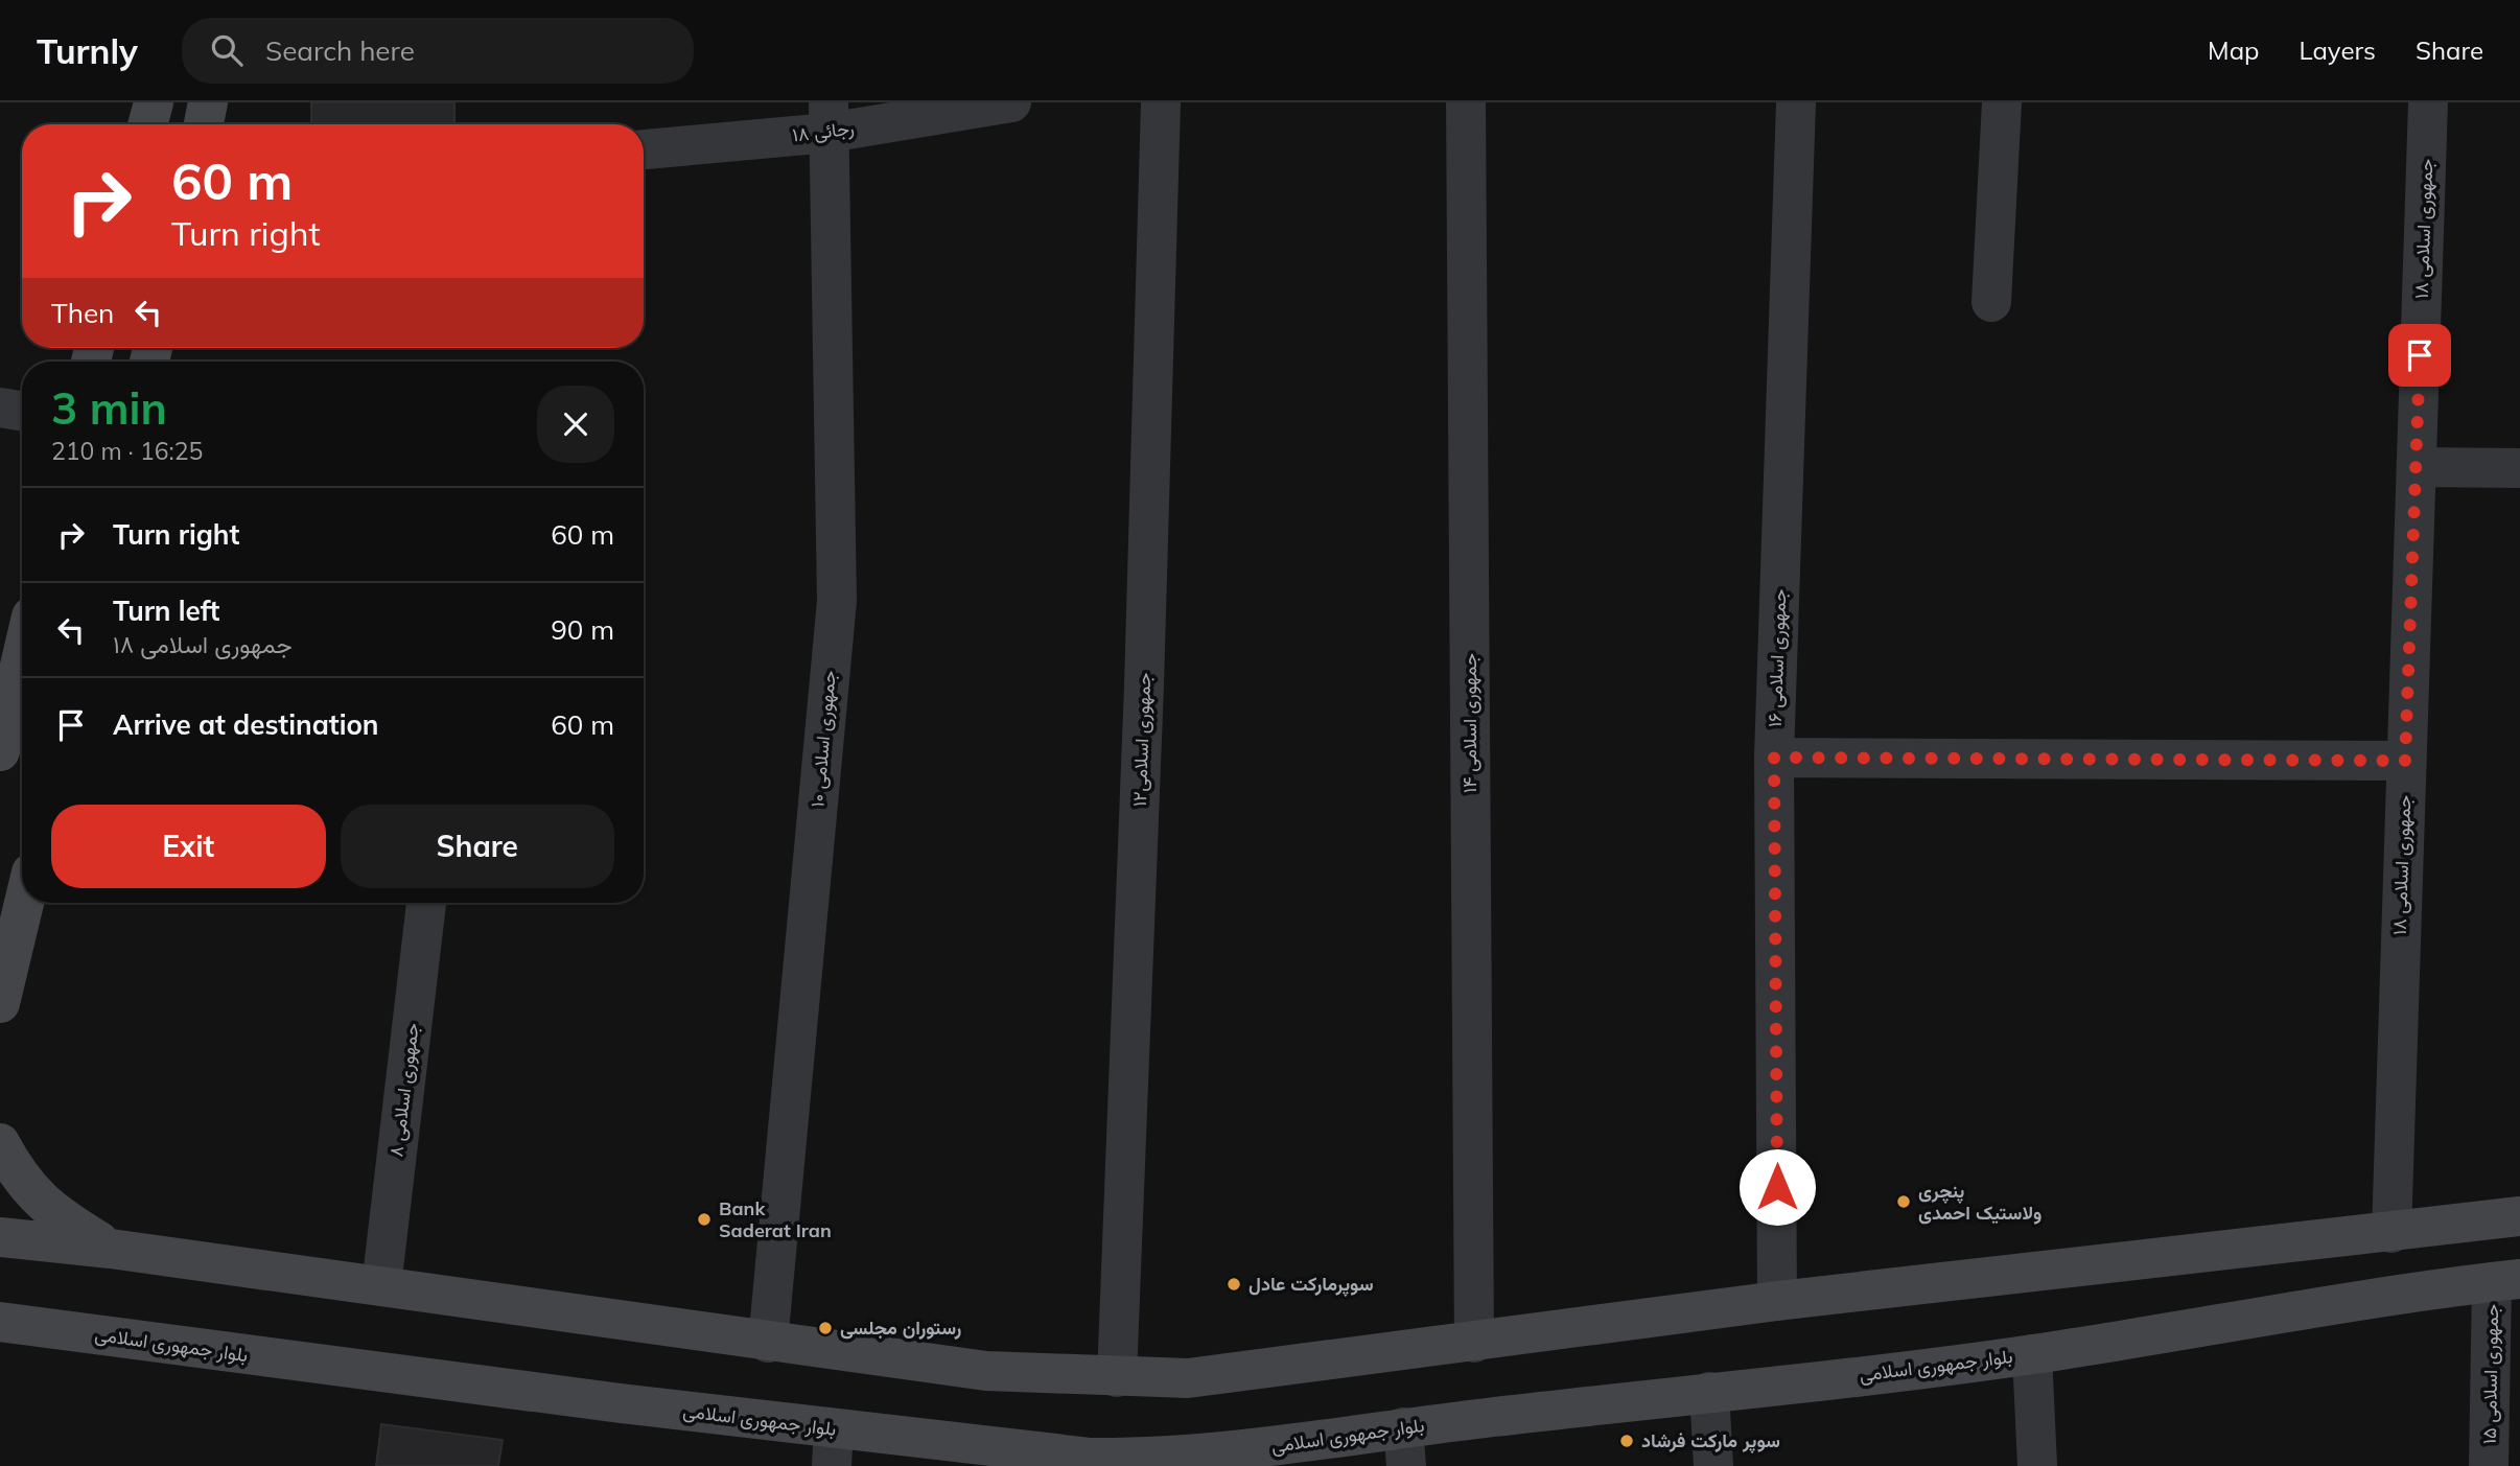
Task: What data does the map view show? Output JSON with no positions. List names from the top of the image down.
{
  "streets": {
    "main road": ["بلوار جمهوری اسلامی"],
    "street": [
      "رجائی ۱۸",
      "جمهوری اسلامی ۱۸",
      "جمهوری اسلامی ۱۶",
      "جمهوری اسلامی ۱۴",
      "جمهوری اسلامی ۱۰",
      "جمهوری اسلامی۱۲",
      "جمهوری اسلامی ۸",
      "جمهوری اسلامی ۱۵"
    ]
  },
  "crossings": [
    ["رجائی ۱۸", "جمهوری اسلامی ۱۰"],
    ["بلوار جمهوری اسلامی", "جمهوری اسلامی ۱۵"]
  ],
  "places": [
    "پنچری ولاستیک احمدی",
    "Bank Saderat Iran",
    "سوپرمارکت عادل",
    "رستوران مجلسی",
    "سوپر مارکت فرشاد"
  ],
  "page": {
    "header": "Turnly",
    "search": "Search here",
    "nav": ["Map", "Layers", "Share"],
    "turn": ["60 m", "Turn right"],
    "then": "Then",
    "heading": ["3 min", "210 m · 16:25"],
    "list": [
      {
        "name": "Turn right",
        "value": "60 m"
      },
      {
        "name": "Turn left",
        "note": "جمهوری اسلامی ۱۸",
        "value": "90 m"
      },
      {
        "name": "Arrive at destination",
        "value": "60 m"
      }
    ],
    "buttons": ["Exit", "Share"]
  }
}
